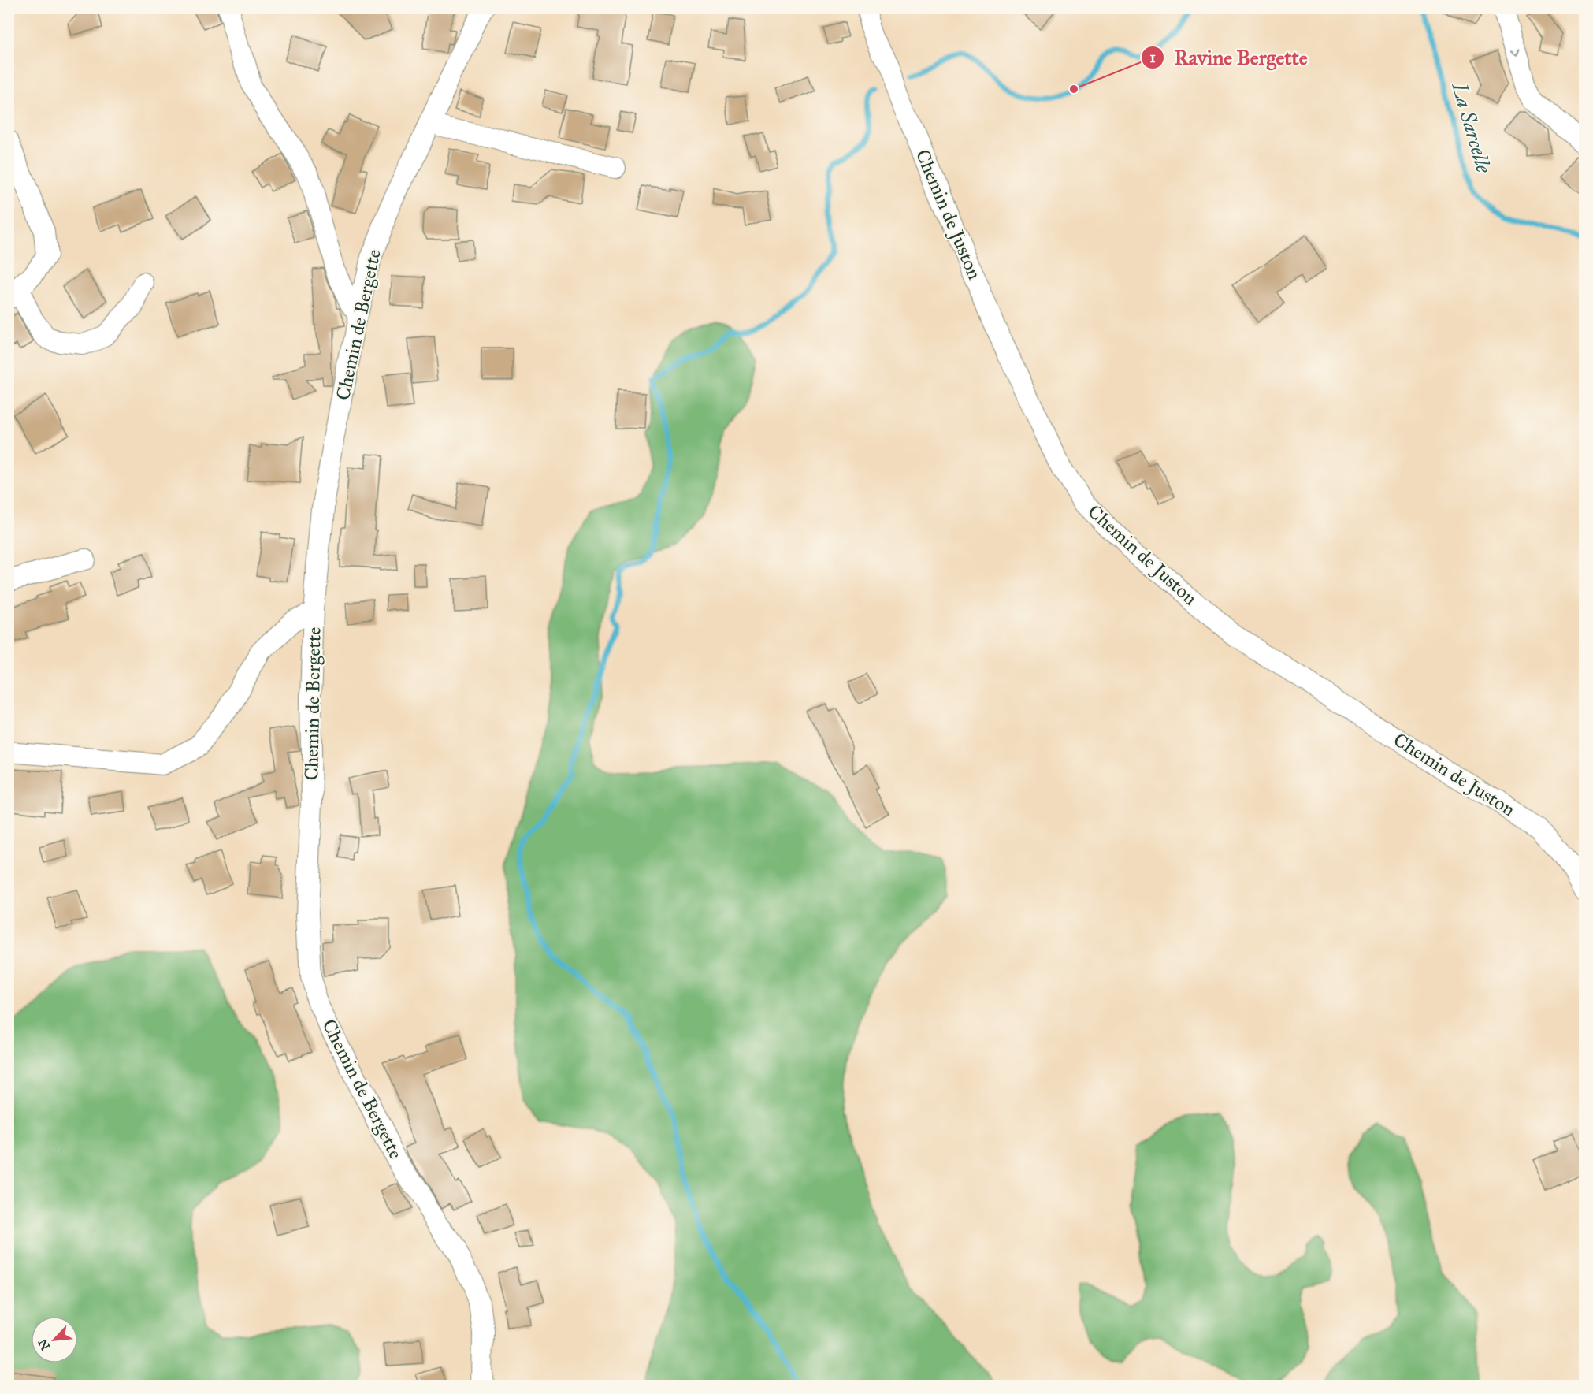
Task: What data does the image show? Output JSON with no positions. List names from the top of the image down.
{
  "streets": {
    "street": ["Chemin de Juston", "Chemin de Bergette"]
  },
  "water": ["La Sarcelle"],
  "places": ["Ravine Bergette"],
  "north": "bottom left"
}
